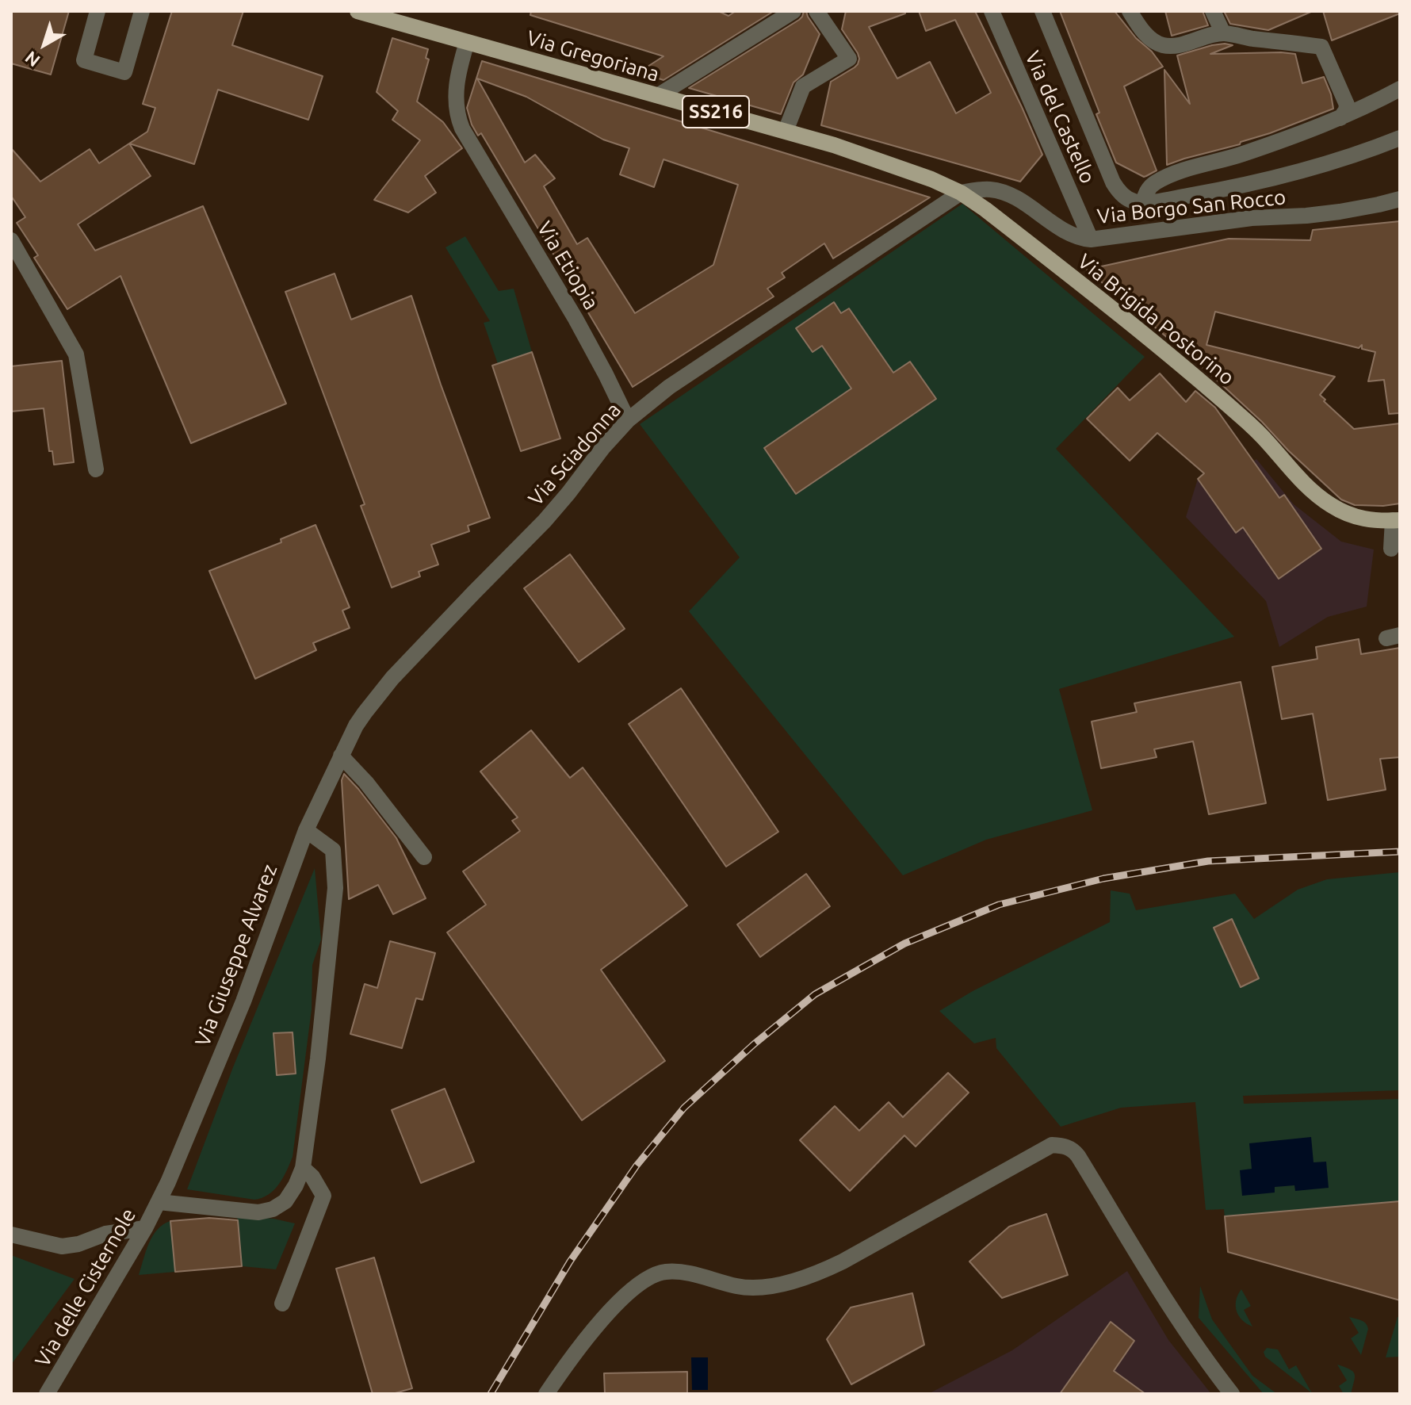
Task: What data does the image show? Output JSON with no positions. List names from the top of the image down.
{
  "streets": {
    "main road": ["Via Gregoriana", "SS216", "Via Brigida Postorino"],
    "street": [
      "Via del Castello",
      "Via Borgo San Rocco",
      "Via Etiopia",
      "Via Sciadonna",
      "Via Giuseppe Alvarez",
      "Via delle Cisternole"
    ]
  },
  "crossings": [
    ["Via Gregoriana", "Via Borgo San Rocco"],
    ["Via Gregoriana", "Via Etiopia"],
    ["Via Gregoriana", "Via Brigida Postorino"],
    ["Via Gregoriana", "Via Sciadonna"],
    ["Via del Castello", "Via Borgo San Rocco"],
    ["Via Borgo San Rocco", "Via Brigida Postorino"],
    ["Via Borgo San Rocco", "Via Sciadonna"],
    ["Via Etiopia", "Via Sciadonna"],
    ["Via Brigida Postorino", "Via Sciadonna"],
    ["Via Sciadonna", "Via Giuseppe Alvarez"],
    ["Via Giuseppe Alvarez", "Via delle Cisternole"]
  ],
  "north": "bottom left"
}
